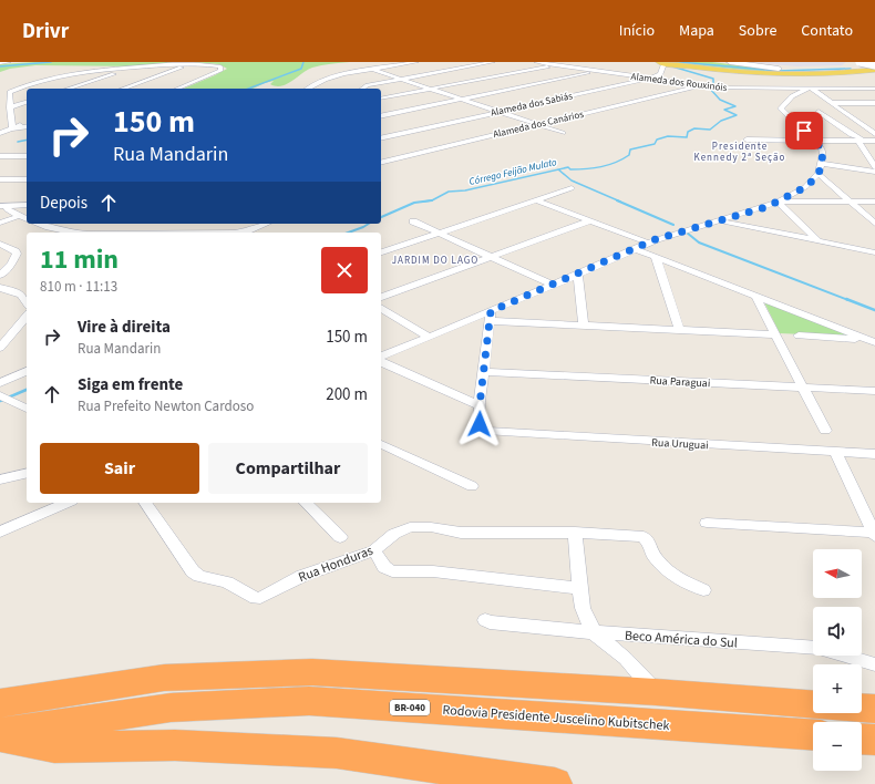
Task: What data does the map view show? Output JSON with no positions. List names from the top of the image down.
{
  "streets": {
    "highway": ["BR-040", "Rodovia Presidente Juscelino Kubitschek"],
    "street": [
      "Alameda dos Rouxinóis",
      "Alameda dos Sabiás",
      "Alameda dos Canários",
      "Rua Paraguai",
      "Rua Uruguai",
      "Rua Honduras",
      "Beco América do Sul"
    ]
  },
  "crossings": [
    ["Alameda dos Rouxinóis", "Alameda dos Sabiás"],
    ["Alameda dos Rouxinóis", "Alameda dos Canários"]
  ],
  "districts": ["Presidente Kennedy 2ª Seção", "JARDIM DO LAGO"],
  "water": ["Córrego Feijão Mulato"],
  "north": "left",
  "page": {
    "header": "Drivr",
    "nav": [
      "Início",
      "Mapa",
      "Sobre",
      "Contato"
    ],
    "turn": ["150 m", "Rua Mandarin"],
    "then": "Depois",
    "heading": ["11 min", "810 m · 11:13"],
    "list": [
      {
        "name": "Vire à direita",
        "note": "Rua Mandarin",
        "value": "150 m"
      },
      {
        "name": "Siga em frente",
        "note": "Rua Prefeito Newton Cardoso",
        "value": "200 m"
      }
    ],
    "buttons": ["Sair", "Compartilhar"],
    "map_buttons": ["+", "−"]
  }
}
